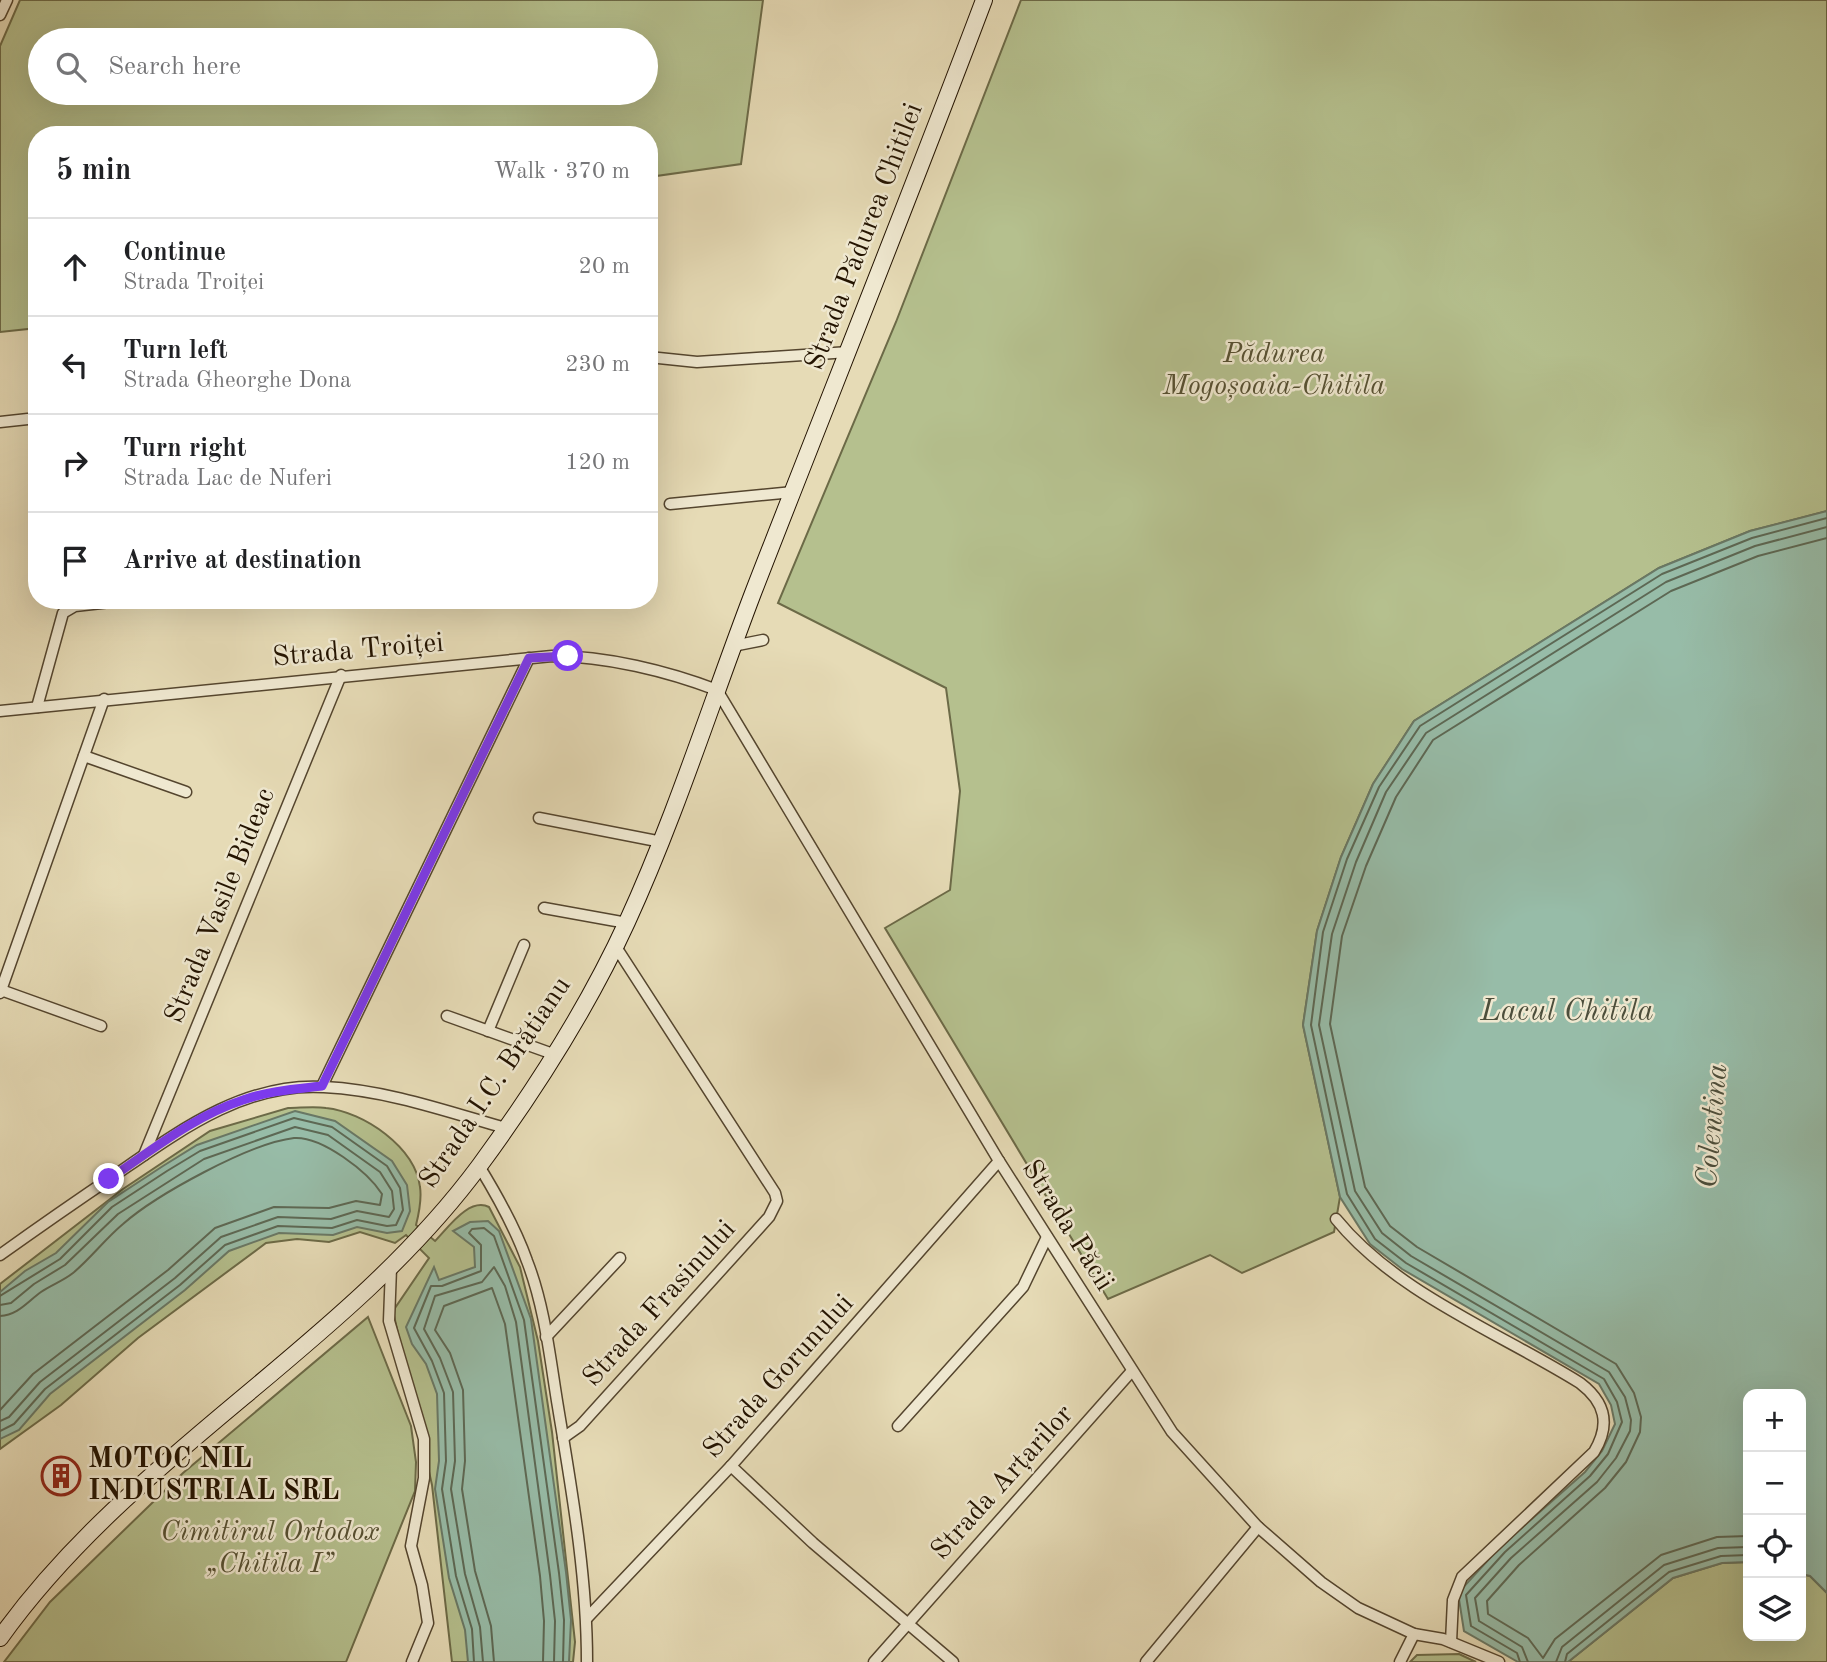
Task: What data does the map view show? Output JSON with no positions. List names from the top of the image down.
{
  "streets": {
    "main road": ["Strada Pădurea Chitilei", "Strada I.C. Brătianu"],
    "street": [
      "Strada Troiței",
      "Strada Vasile Bideac",
      "Strada Păcii",
      "Strada Frasinului",
      "Strada Gorunului",
      "Strada Arțarilor"
    ]
  },
  "crossings": [
    ["Strada Pădurea Chitilei", "Strada I.C. Brătianu"],
    ["Strada Troiței", "Strada Vasile Bideac"],
    ["Strada Troiței", "Strada I.C. Brătianu"],
    ["Strada Troiței", "Strada Păcii"],
    ["Strada I.C. Brătianu", "Strada Păcii"],
    ["Strada I.C. Brătianu", "Strada Frasinului"],
    ["Strada Păcii", "Strada Gorunului"],
    ["Strada Păcii", "Strada Arțarilor"]
  ],
  "water": ["Lacul Chitila", "Colentina"],
  "parks": ["Pădurea Mogoșoaia-Chitila", "Cimitirul Ortodox „Chitila I”"],
  "places": {
    "building": ["MOTOC NIL INDUSTRIAL SRL"]
  },
  "page": {
    "search": "Search here",
    "heading": ["5 min", "Walk · 370 m"],
    "list": [
      ["Continue", "Strada Troiței", "20 m"],
      ["Turn left", "Strada Gheorghe Dona", "230 m"],
      ["Turn right", "Strada Lac de Nuferi", "120 m"],
      "Arrive at destination"
    ],
    "map_buttons": ["+", "−"]
  }
}
